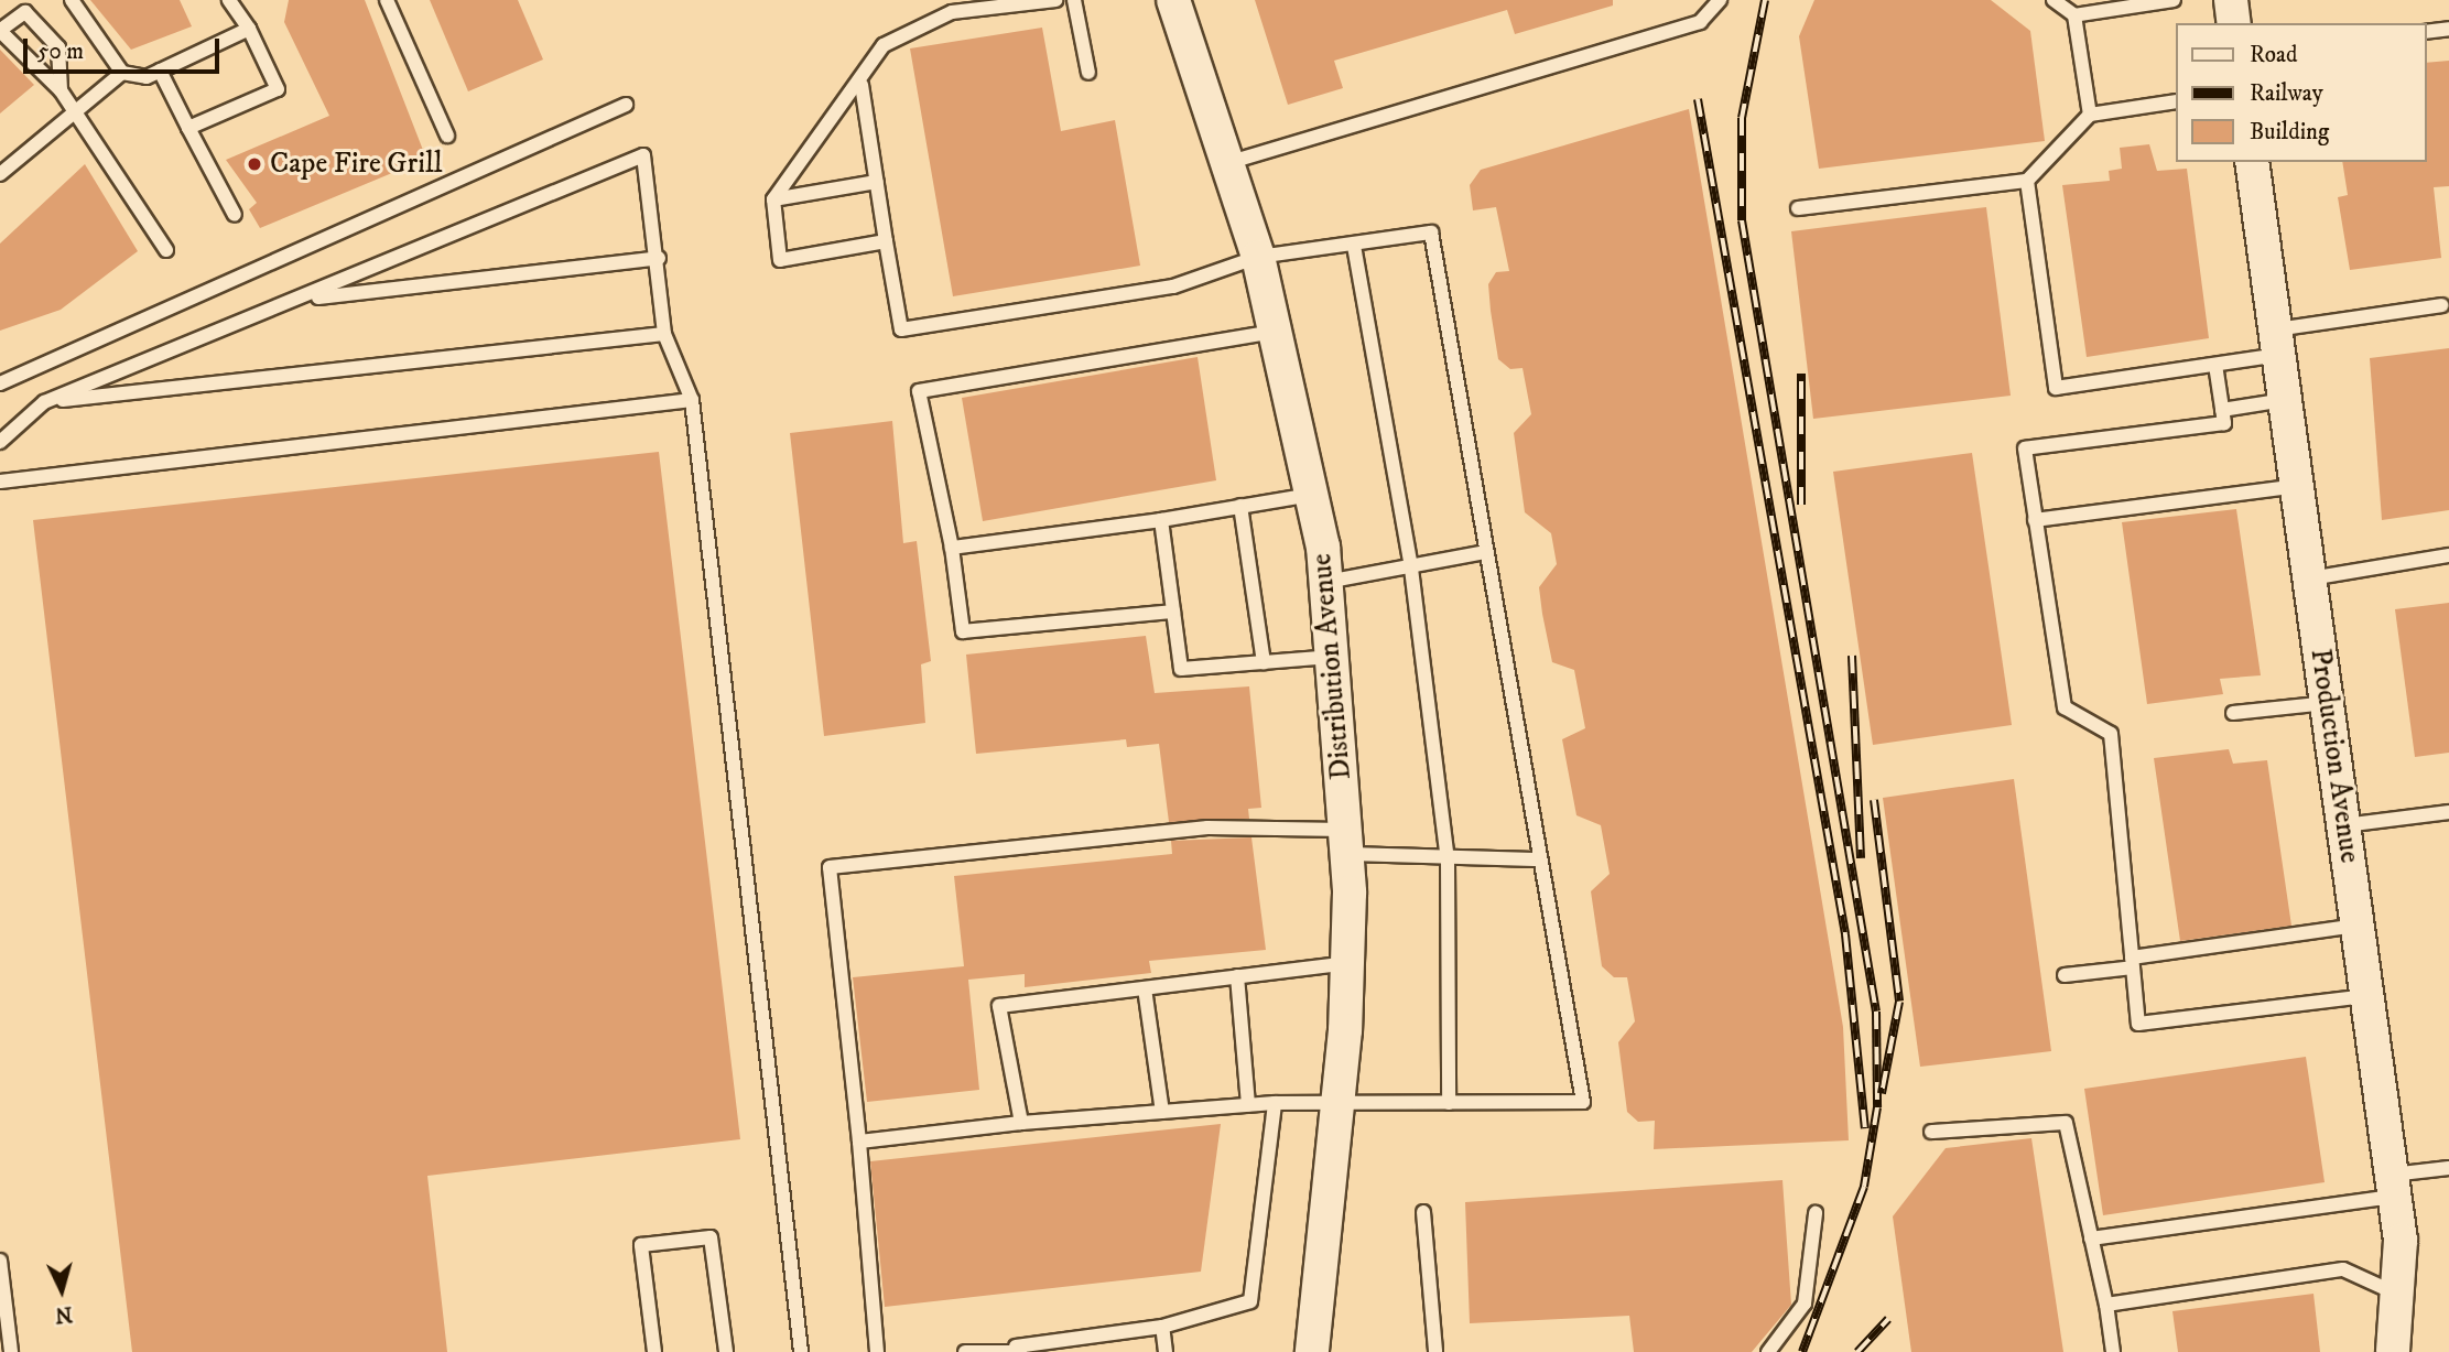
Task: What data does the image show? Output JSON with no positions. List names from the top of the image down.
{
  "streets": {
    "street": ["Distribution Avenue", "Production Avenue"]
  },
  "places": ["Cape Fire Grill"],
  "legend": ["Road", "Railway", "Building"],
  "scale_bar": "50 m",
  "north": "bottom"
}
